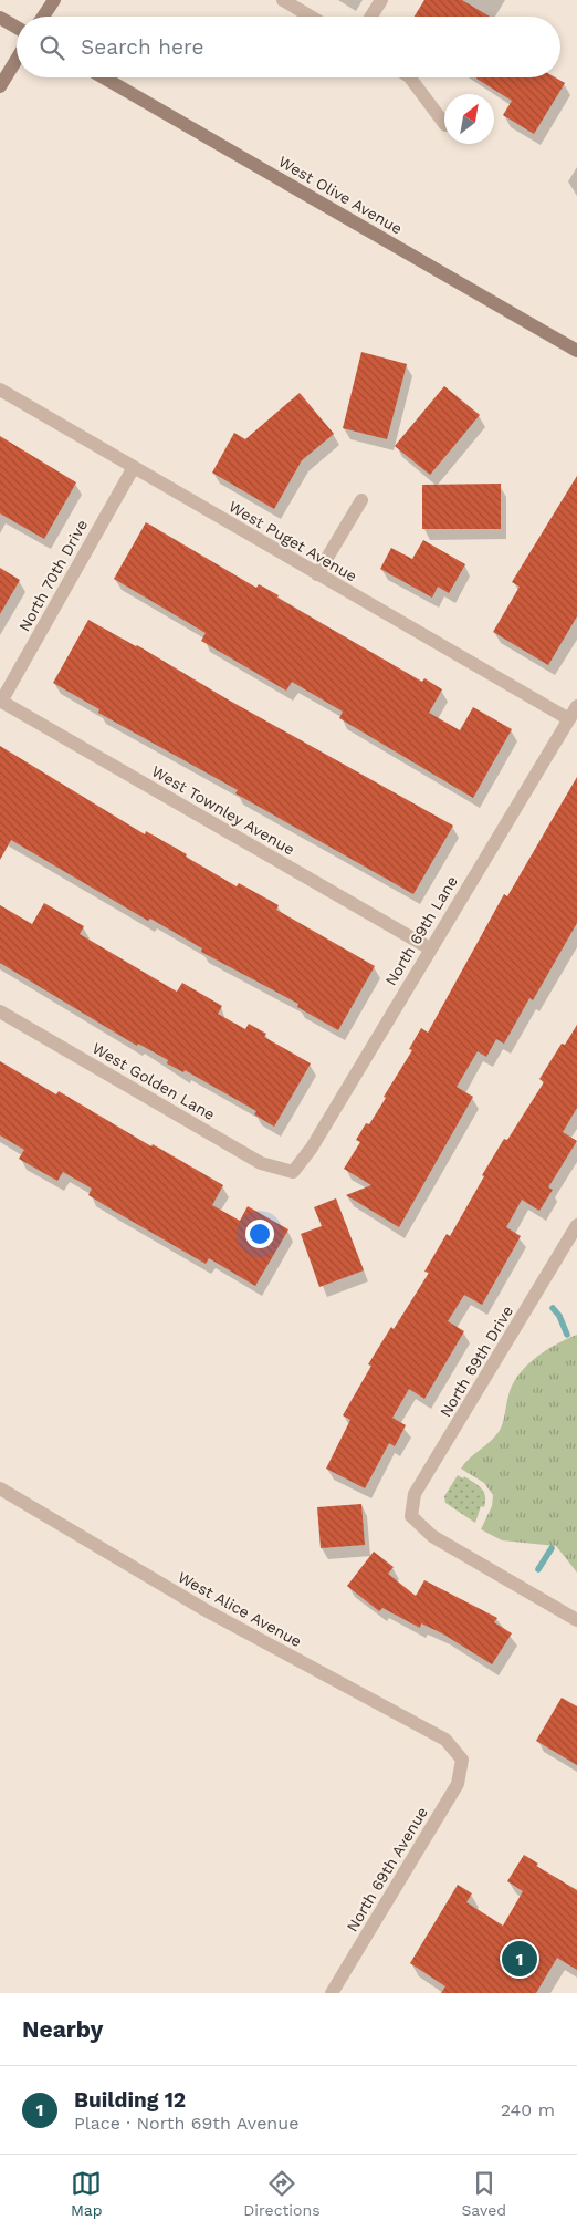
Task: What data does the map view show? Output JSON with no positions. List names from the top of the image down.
{
  "streets": {
    "main road": ["West Olive Avenue"],
    "street": [
      "West Puget Avenue",
      "North 70th Drive",
      "West Townley Avenue",
      "North 69th Lane",
      "West Golden Lane",
      "North 69th Drive",
      "West Alice Avenue",
      "North 69th Avenue"
    ]
  },
  "crossings": [
    ["West Puget Avenue", "North 70th Drive"],
    ["West Puget Avenue", "North 69th Lane"],
    ["North 70th Drive", "West Townley Avenue"],
    ["West Townley Avenue", "North 69th Lane"],
    ["North 69th Lane", "West Golden Lane"],
    ["West Alice Avenue", "North 69th Avenue"]
  ],
  "north": "top right",
  "page": {
    "search": "Search here",
    "pins": "1",
    "heading": "Nearby",
    "list": [
      {
        "mark": "1",
        "name": "Building 12",
        "note": "Place · North 69th Avenue",
        "value": "240 m"
      }
    ],
    "nav": ["Map", "Directions", "Saved"]
  }
}
